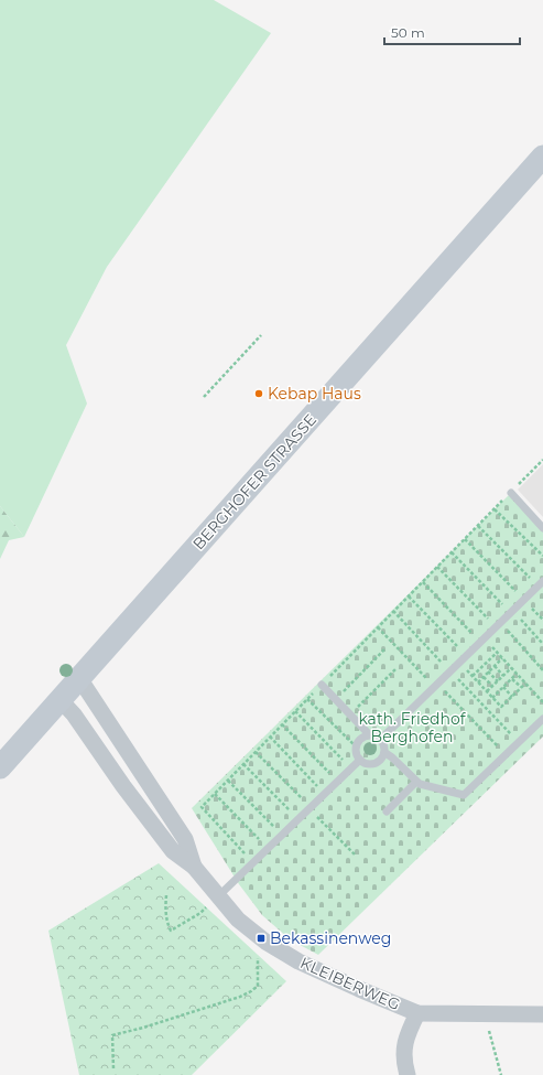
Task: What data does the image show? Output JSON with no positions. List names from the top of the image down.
{
  "streets": {
    "street": ["BERGHOFER STRASSE", "KLEIBERWEG"]
  },
  "crossings": [
    ["BERGHOFER STRASSE", "KLEIBERWEG"]
  ],
  "parks": ["kath. Friedhof Berghofen"],
  "places": {
    "other": ["Kebap Haus"],
    "transit": ["Bekassinenweg"]
  },
  "scale_bar": "50 m"
}
